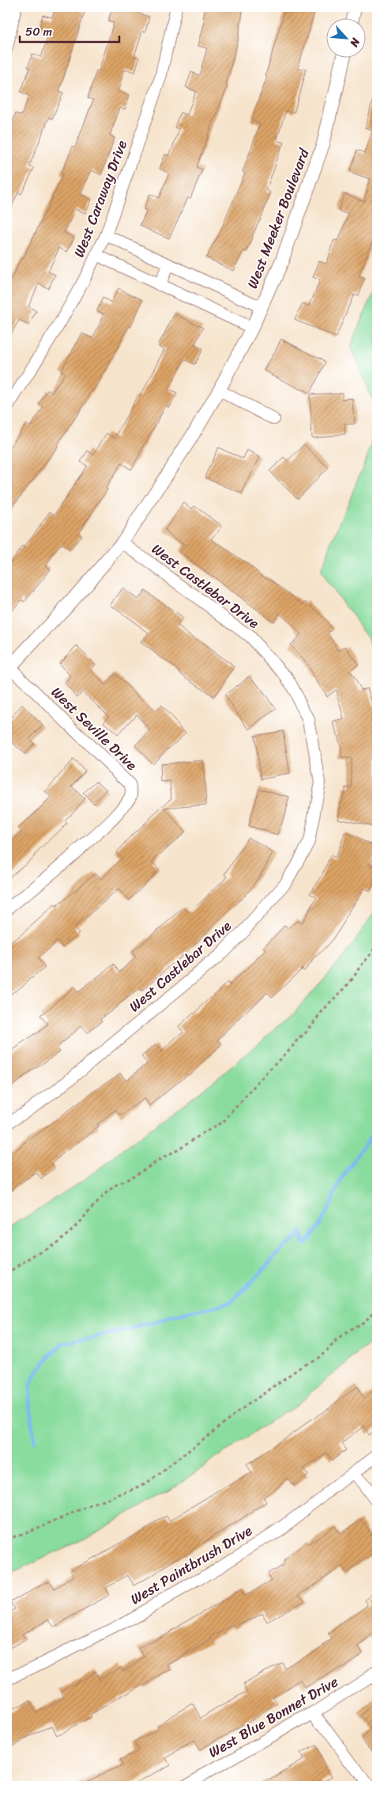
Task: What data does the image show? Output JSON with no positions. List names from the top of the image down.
{
  "streets": {
    "street": [
      "West Caraway Drive",
      "West Meeker Boulevard",
      "West Castlebar Drive",
      "West Seville Drive",
      "West Paintbrush Drive",
      "West Blue Bonnet Drive"
    ]
  },
  "crossings": [
    ["West Meeker Boulevard", "West Castlebar Drive"],
    ["West Meeker Boulevard", "West Seville Drive"]
  ],
  "scale_bar": "50 m",
  "north": "bottom right"
}
